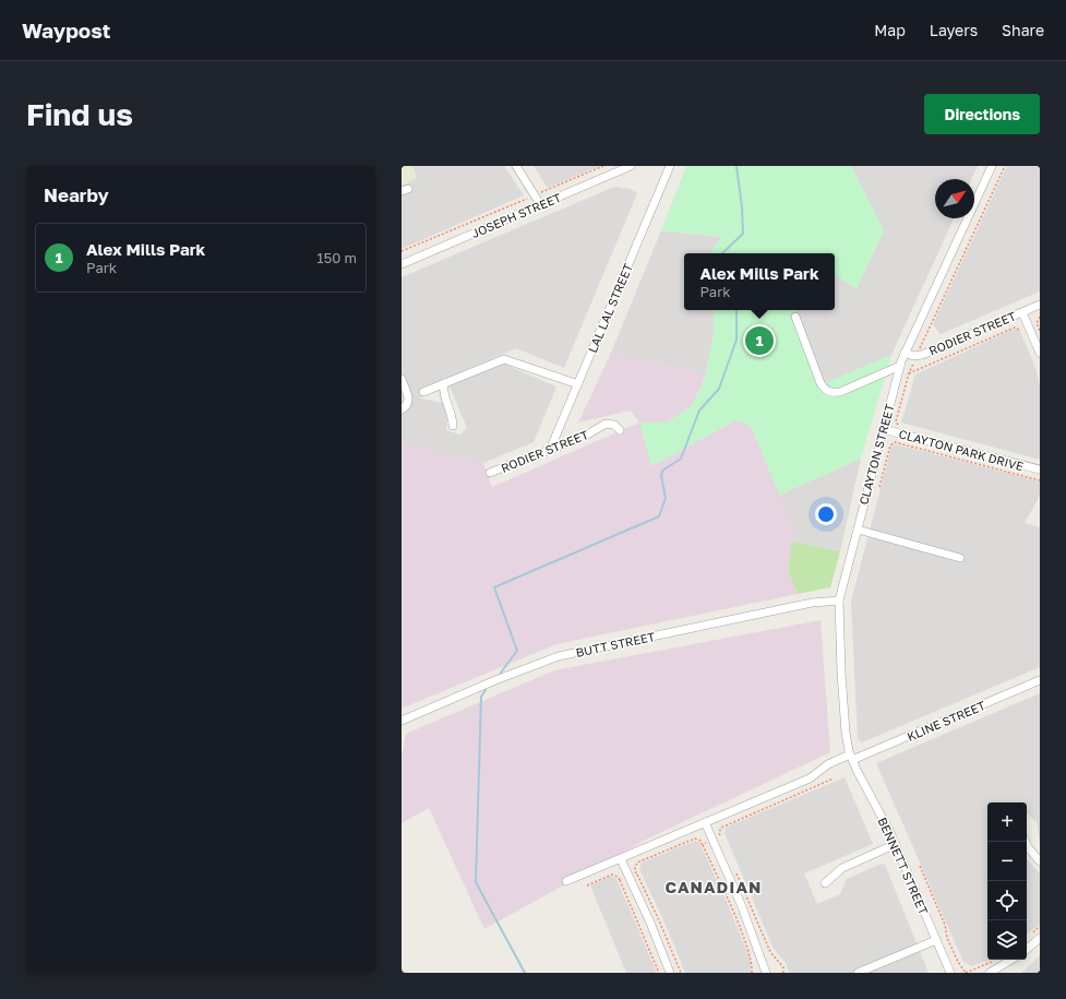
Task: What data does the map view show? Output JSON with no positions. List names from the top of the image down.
{
  "streets": {
    "street": [
      "JOSEPH STREET",
      "LAL LAL STREET",
      "RODIER STREET",
      "CLAYTON PARK DRIVE",
      "CLAYTON STREET",
      "BUTT STREET",
      "KLINE STREET",
      "BENNETT STREET"
    ]
  },
  "crossings": [
    ["LAL LAL STREET", "RODIER STREET"],
    ["RODIER STREET", "CLAYTON STREET"],
    ["CLAYTON PARK DRIVE", "CLAYTON STREET"],
    ["CLAYTON STREET", "BUTT STREET"],
    ["CLAYTON STREET", "KLINE STREET"],
    ["CLAYTON STREET", "BENNETT STREET"],
    ["KLINE STREET", "BENNETT STREET"]
  ],
  "districts": ["CANADIAN"],
  "north": "top right",
  "page": {
    "header": "Waypost",
    "nav": ["Map", "Layers", "Share"],
    "buttons": "Directions",
    "title": "Find us",
    "heading": "Nearby",
    "list": [
      {
        "mark": "1",
        "name": "Alex Mills Park",
        "note": "Park",
        "value": "150 m"
      }
    ],
    "popup": ["Alex Mills Park", "Park"],
    "pins": "1",
    "map_buttons": ["+", "−"]
  }
}
